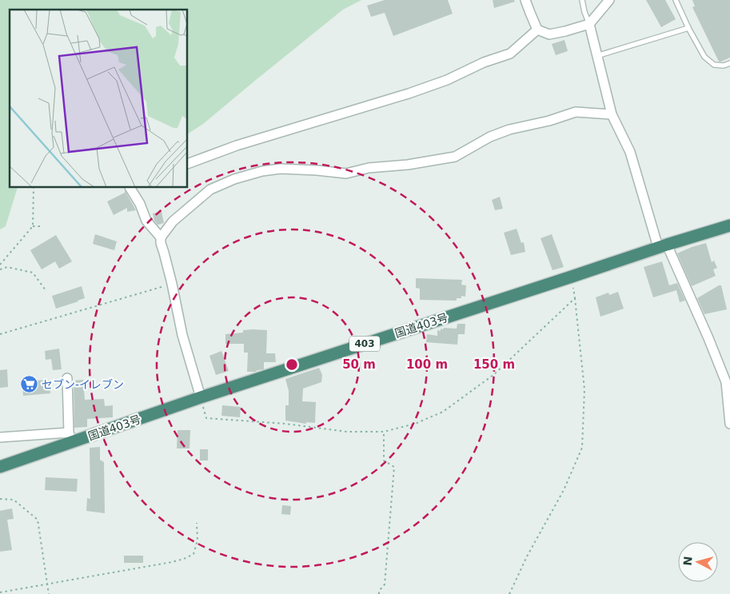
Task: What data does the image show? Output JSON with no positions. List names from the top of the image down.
{
  "streets": {
    "highway": ["国道403号", "403"]
  },
  "places": {
    "supermarket": ["セブン-イレブン"]
  },
  "north": "left",
  "rings": ["50 m", "100 m", "150 m"]
}
